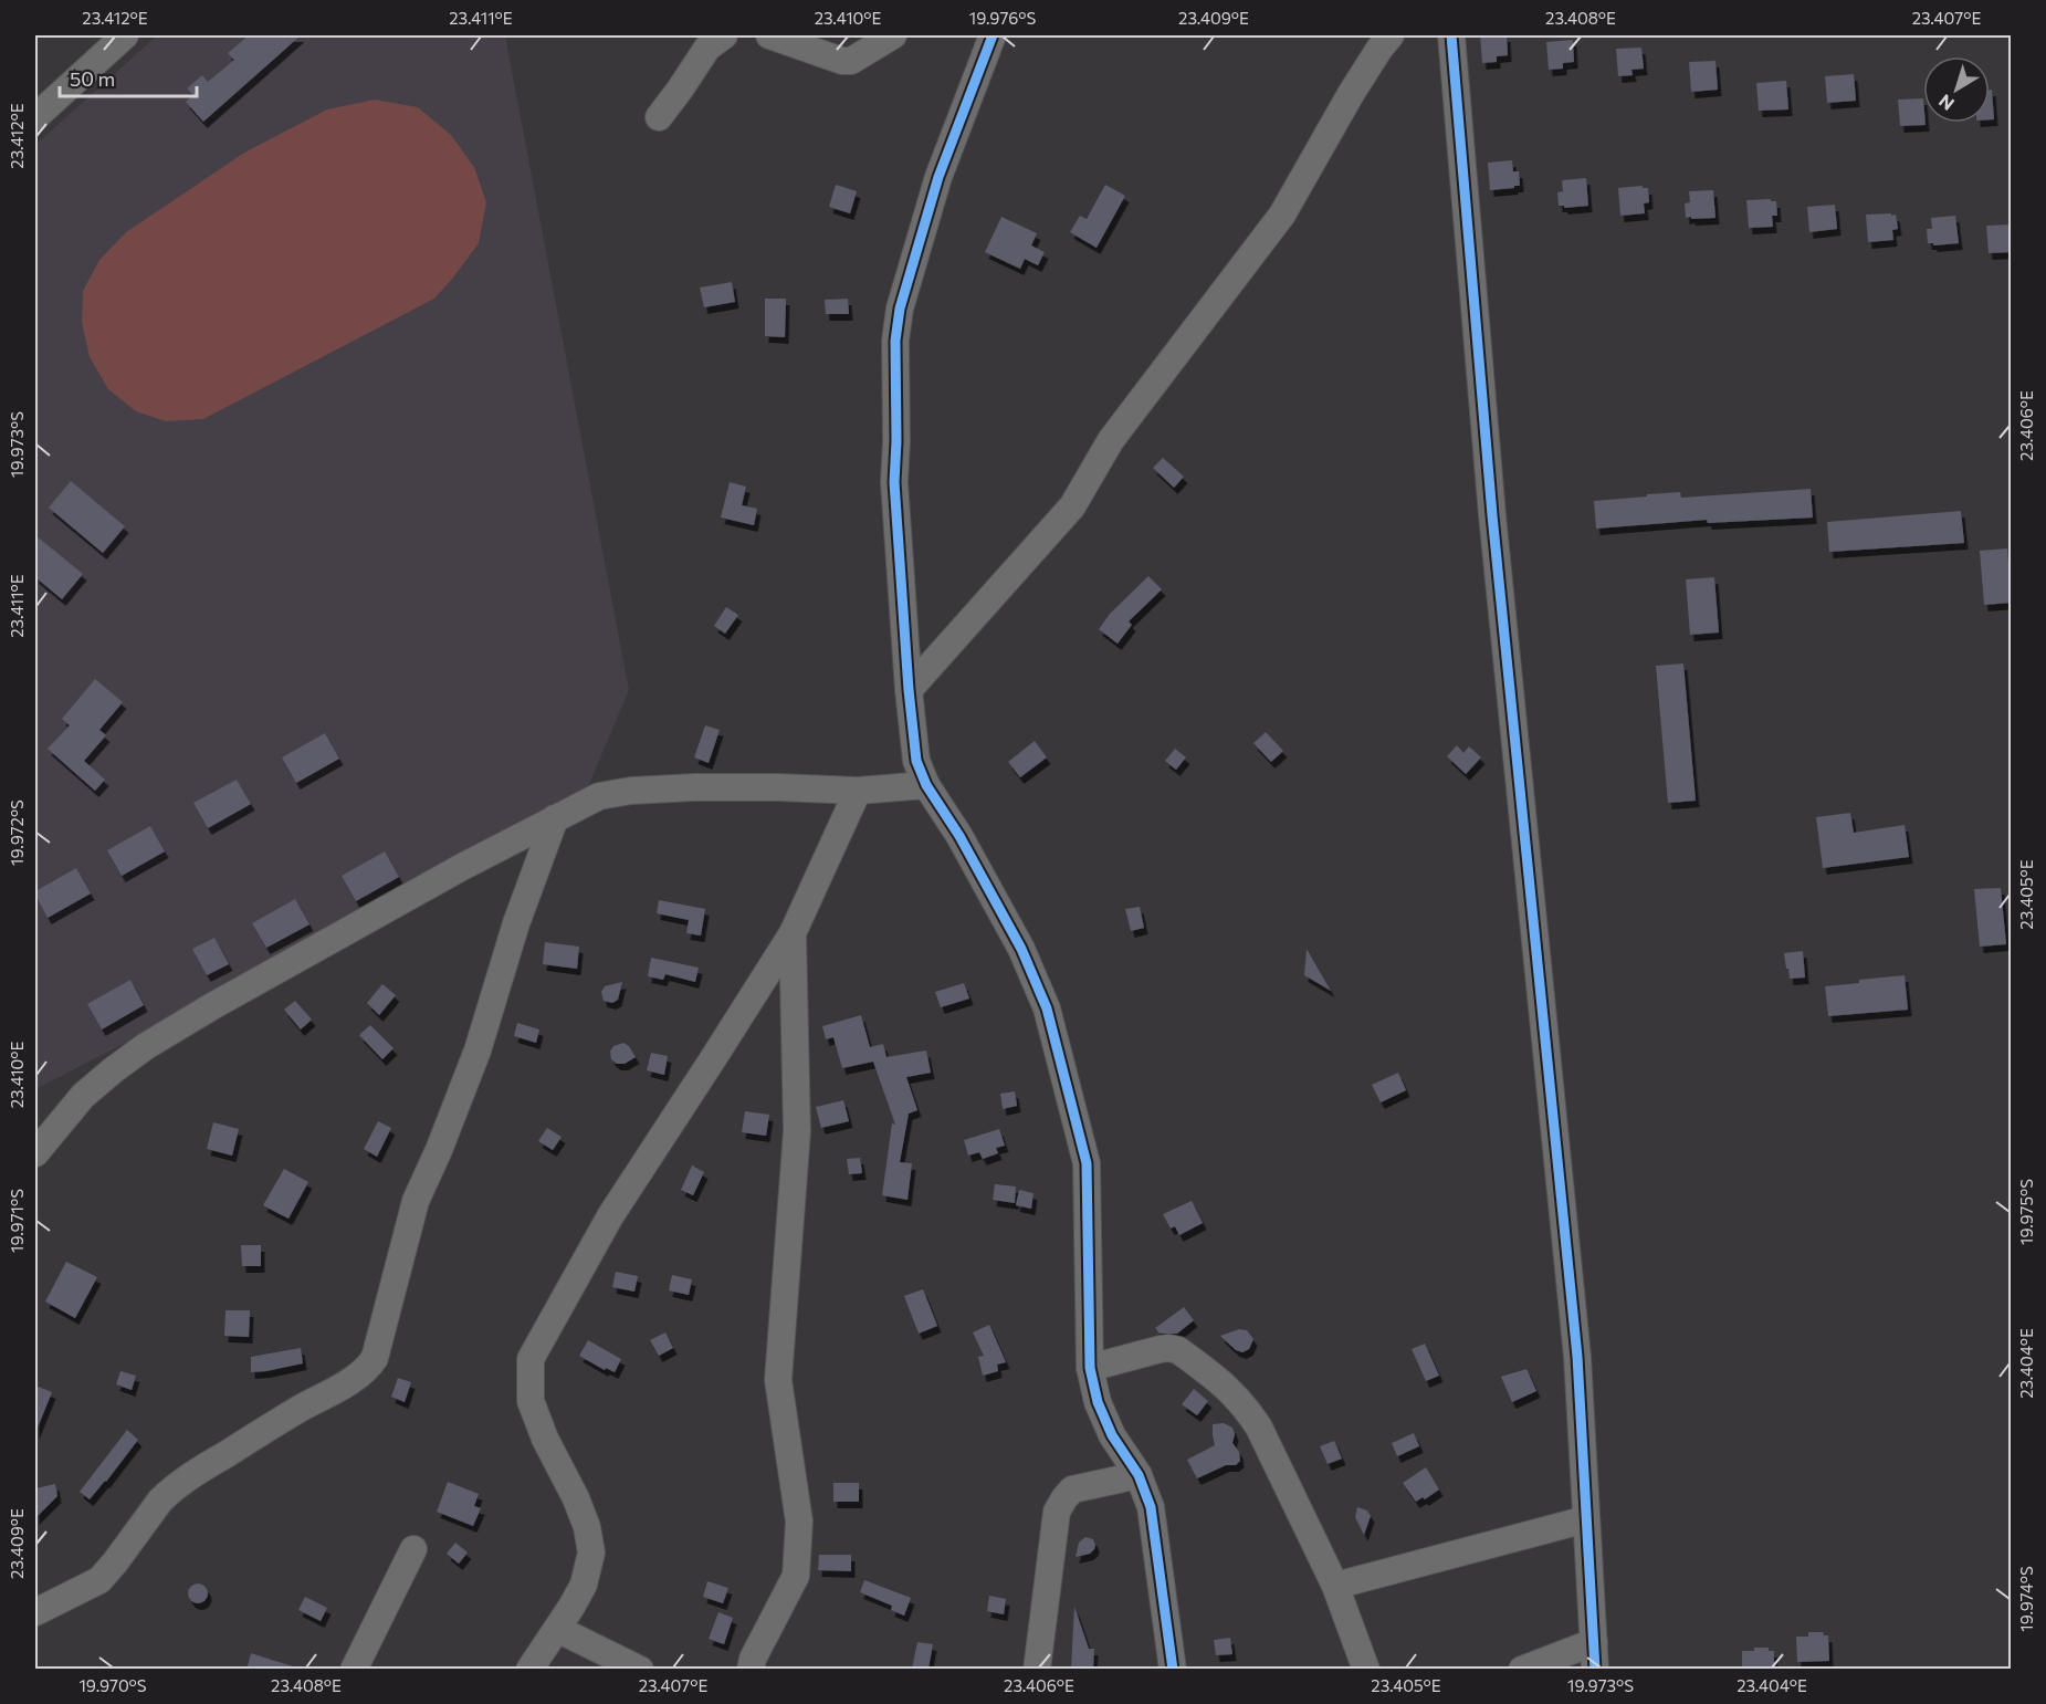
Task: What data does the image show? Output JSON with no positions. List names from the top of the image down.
{
  "scale_bar": "50 m",
  "north": "bottom left",
  "coordinates": [
    "23.412°E",
    "23.411°E",
    "23.410°E",
    "19.976°S",
    "23.409°E",
    "23.408°E",
    "23.407°E",
    "23.406°E",
    "19.973°S",
    "19.972°S",
    "23.405°E",
    "19.975°S",
    "19.971°S",
    "23.404°E",
    "19.974°S",
    "19.970°S"
  ]
}
